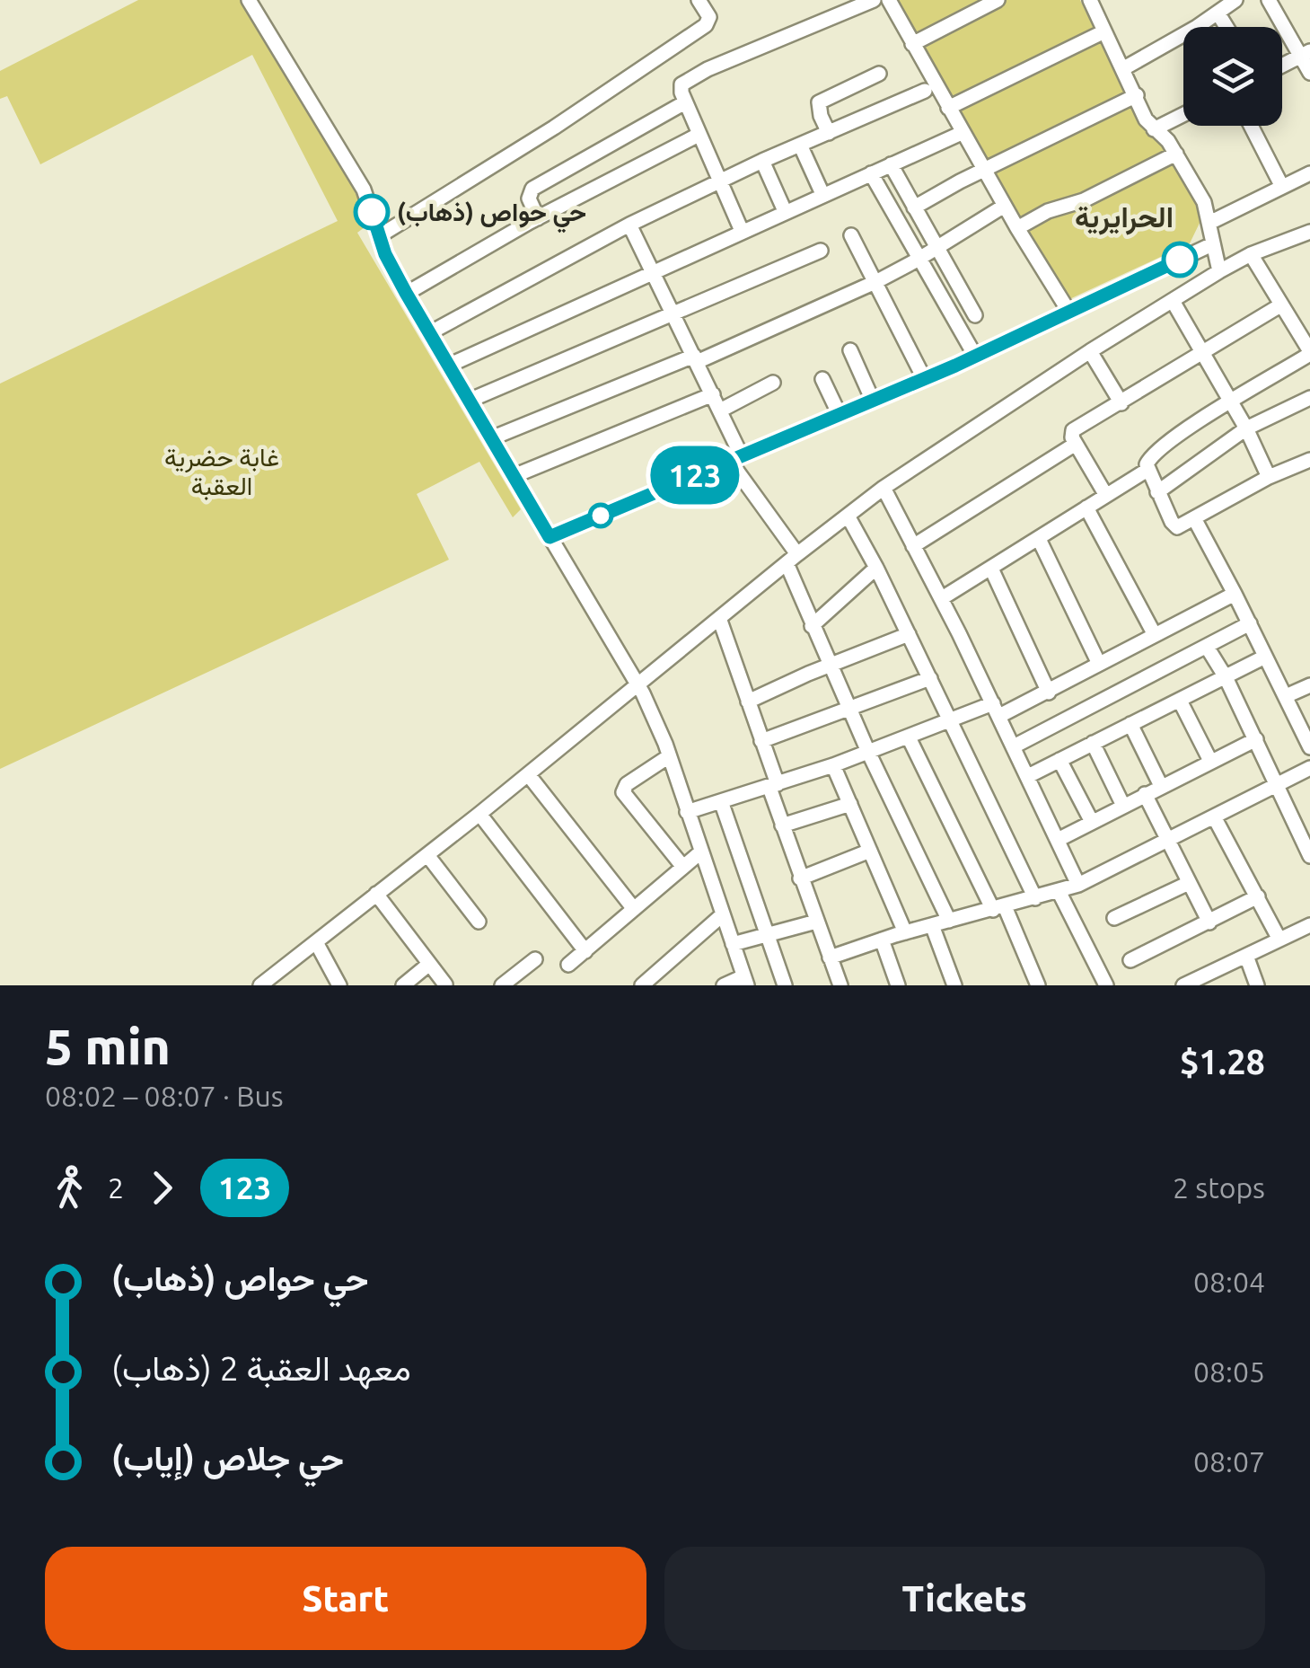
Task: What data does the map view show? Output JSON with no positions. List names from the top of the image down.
{
  "districts": ["الحرايرية"],
  "parks": ["غابة حضرية العقبة"],
  "places": ["حي حواص (ذهاب)"],
  "lines": ["bus line 123"],
  "page": {
    "on_map": "123",
    "heading": ["5 min", "08:02 – 08:07 · Bus", "$1.28"],
    "legs": ["2", "123", "2 stops"],
    "list": [
      {
        "name": "حي حواص (ذهاب)",
        "value": "08:04"
      },
      {
        "name": "معهد العقبة 2 (ذهاب)",
        "value": "08:05"
      },
      {
        "name": "حي جلاص (إياب)",
        "value": "08:07"
      }
    ],
    "buttons": ["Start", "Tickets"]
  }
}
